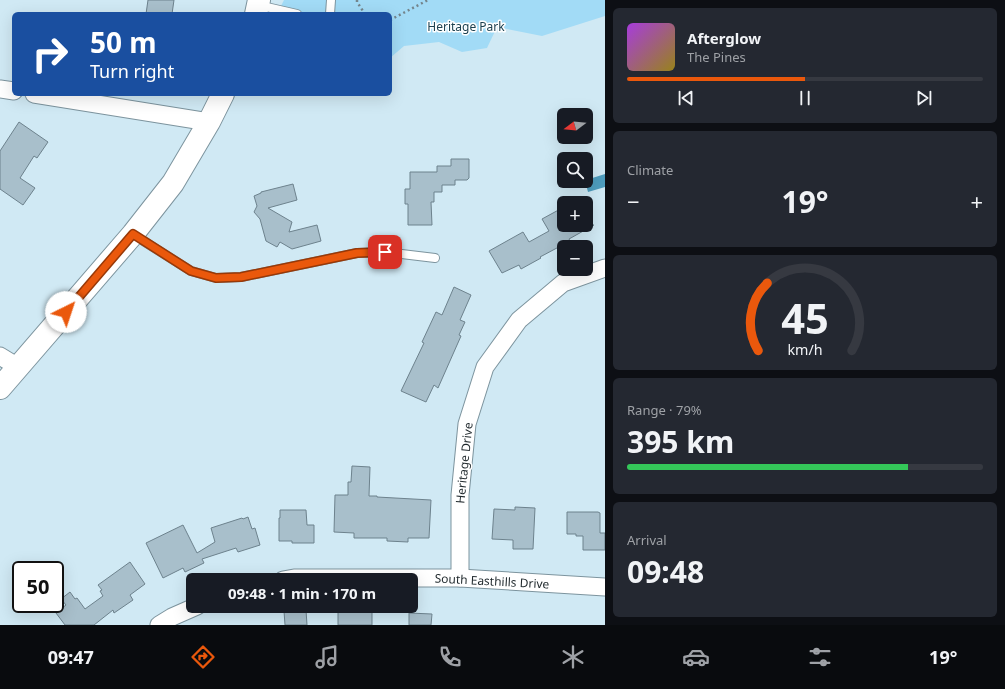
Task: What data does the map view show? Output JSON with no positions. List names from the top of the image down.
{
  "streets": {
    "street": ["Heritage Drive", "South Easthills Drive"]
  },
  "crossings": [
    ["Heritage Drive", "South Easthills Drive"]
  ],
  "parks": ["Heritage Park"],
  "north": "left",
  "page": {
    "turn": ["50 m", "Turn right"],
    "song": ["Afterglow", "The Pines"],
    "map_buttons": ["+", "−"],
    "tile": [
      "Climate",
      ["Range · 79%", "395 km"],
      ["Arrival", "09:48"]
    ],
    "heat": ["−", "19°", "+"],
    "limit": "50",
    "trip": "09:48 · 1 min · 170 m",
    "tabs": ["09:47", "19°"],
    "gauge": ["45", "km/h"]
  }
}
